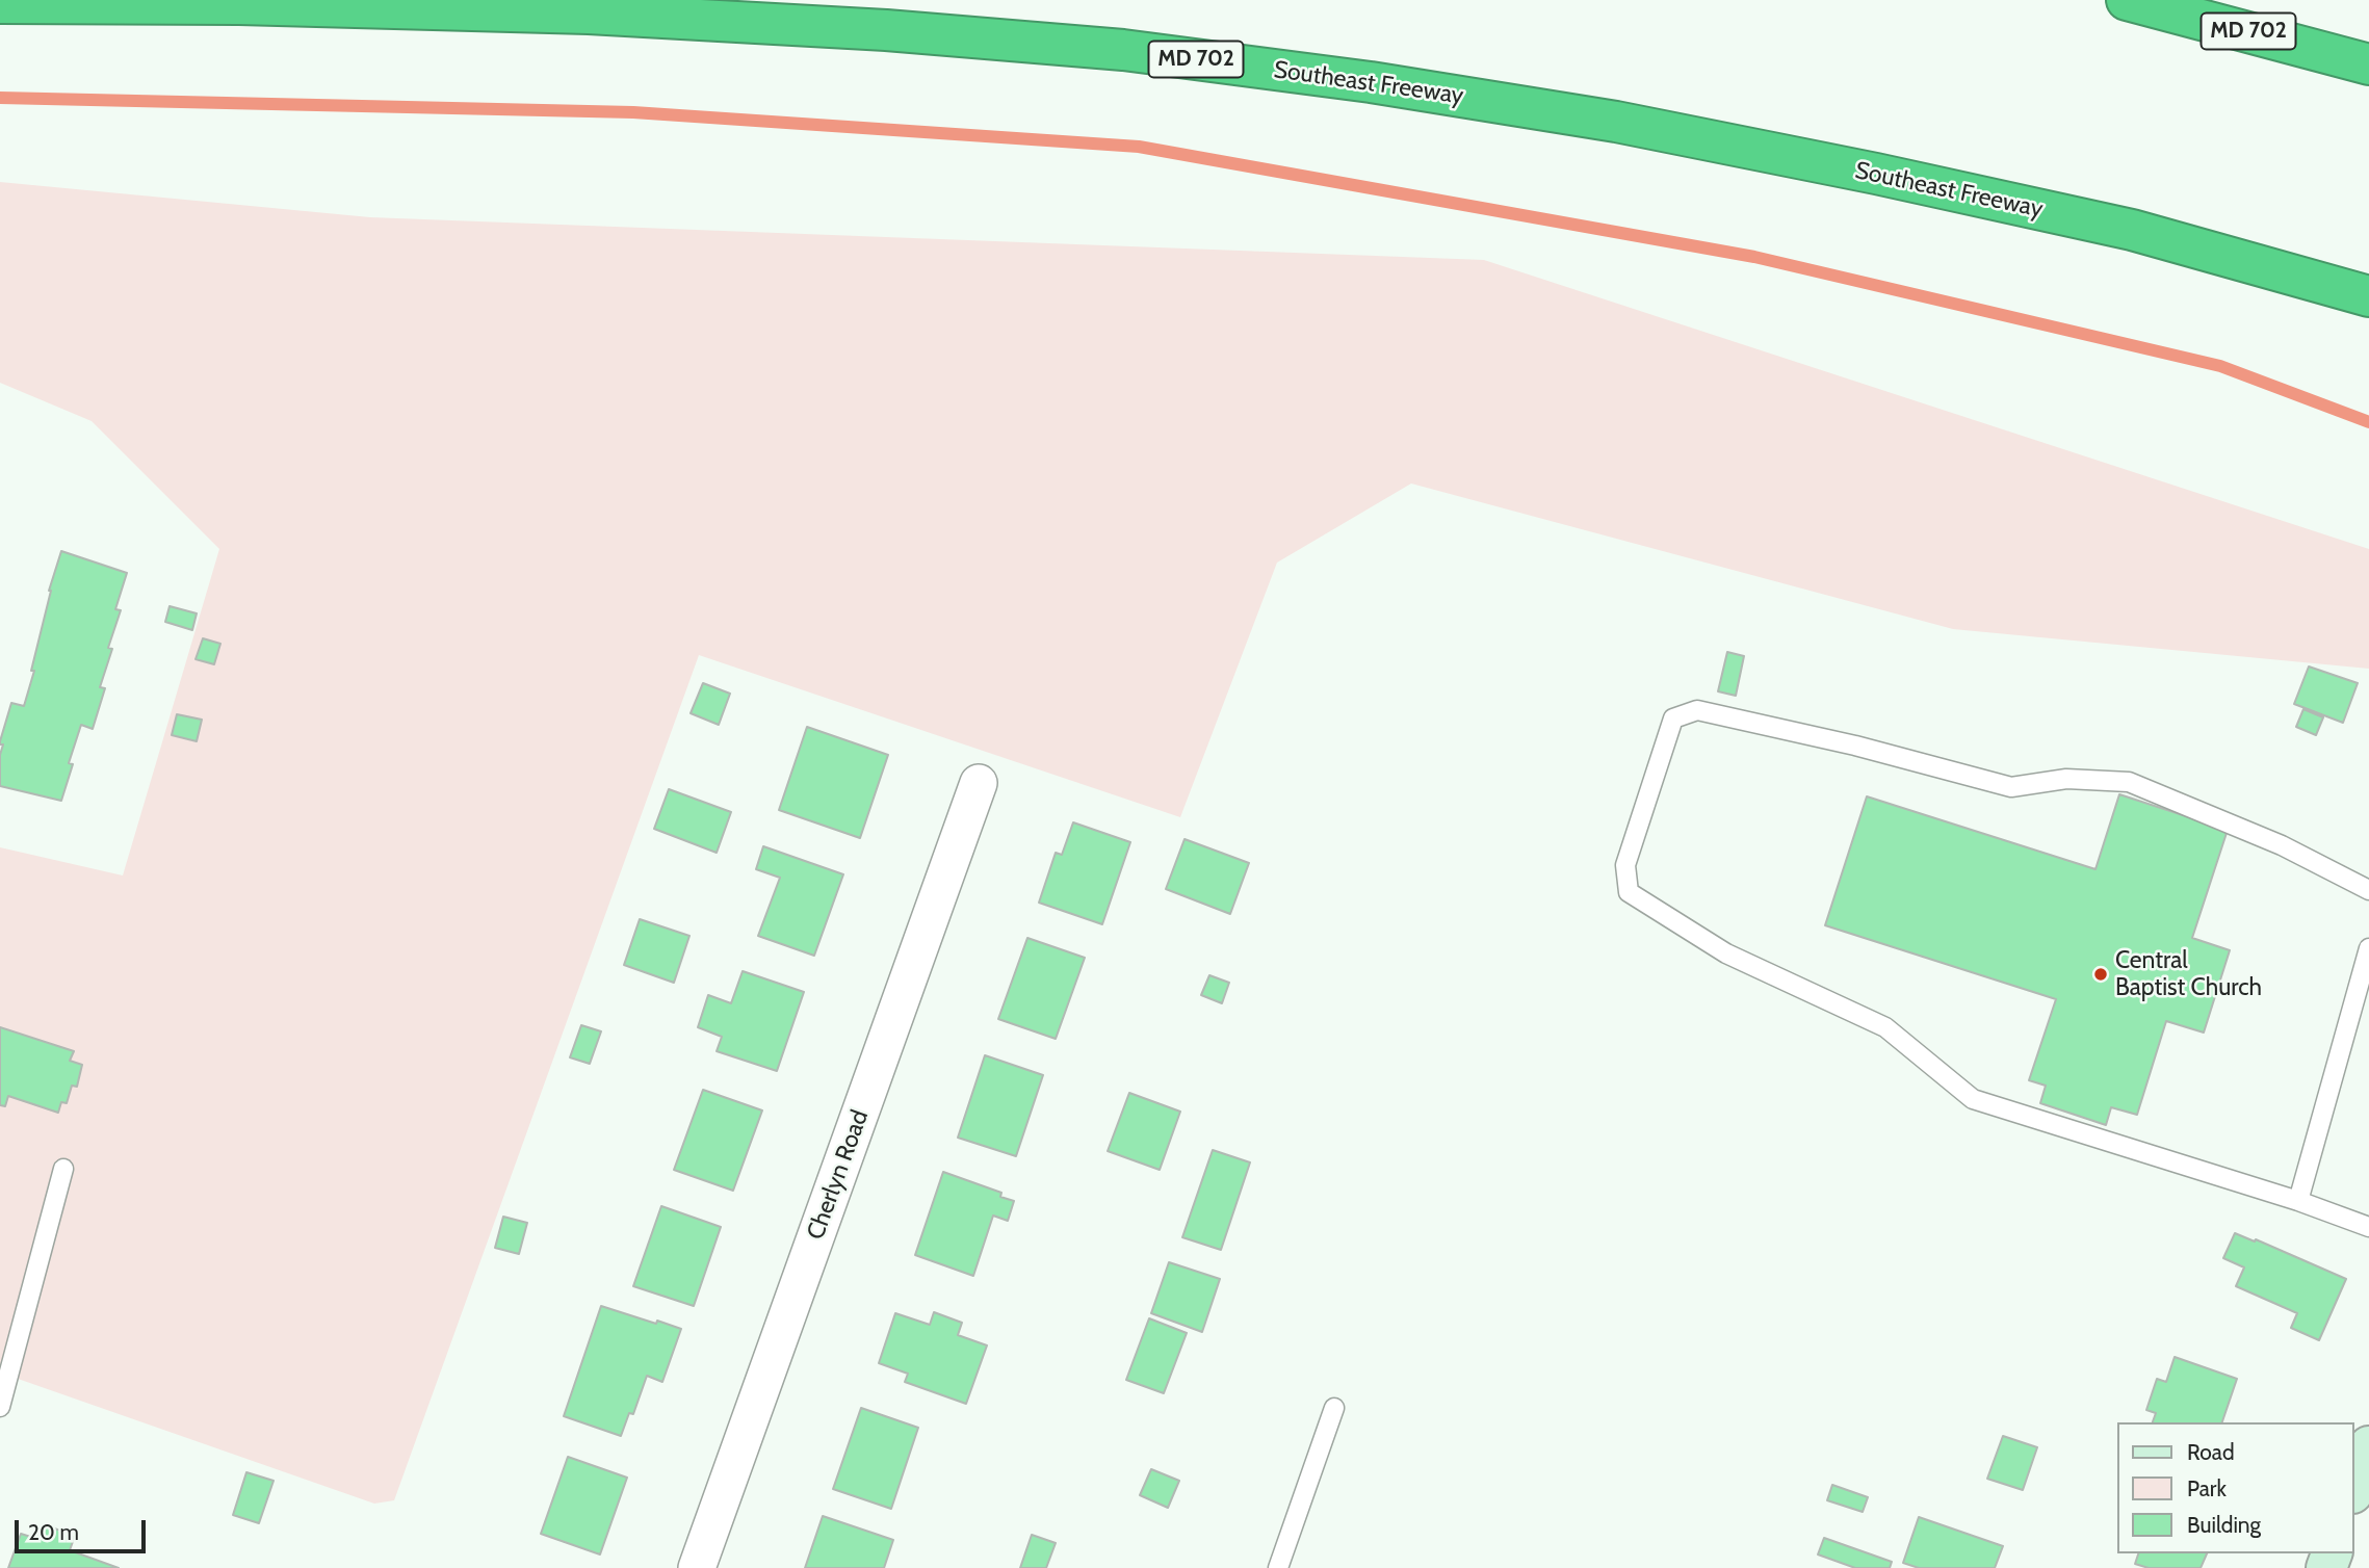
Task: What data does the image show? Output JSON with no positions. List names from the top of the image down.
{
  "streets": {
    "highway": ["MD 702", "Southeast Freeway"],
    "street": ["Cherlyn Road"]
  },
  "places": ["Central Baptist Church"],
  "legend": ["Road", "Park", "Building"],
  "scale_bar": "20 m"
}
